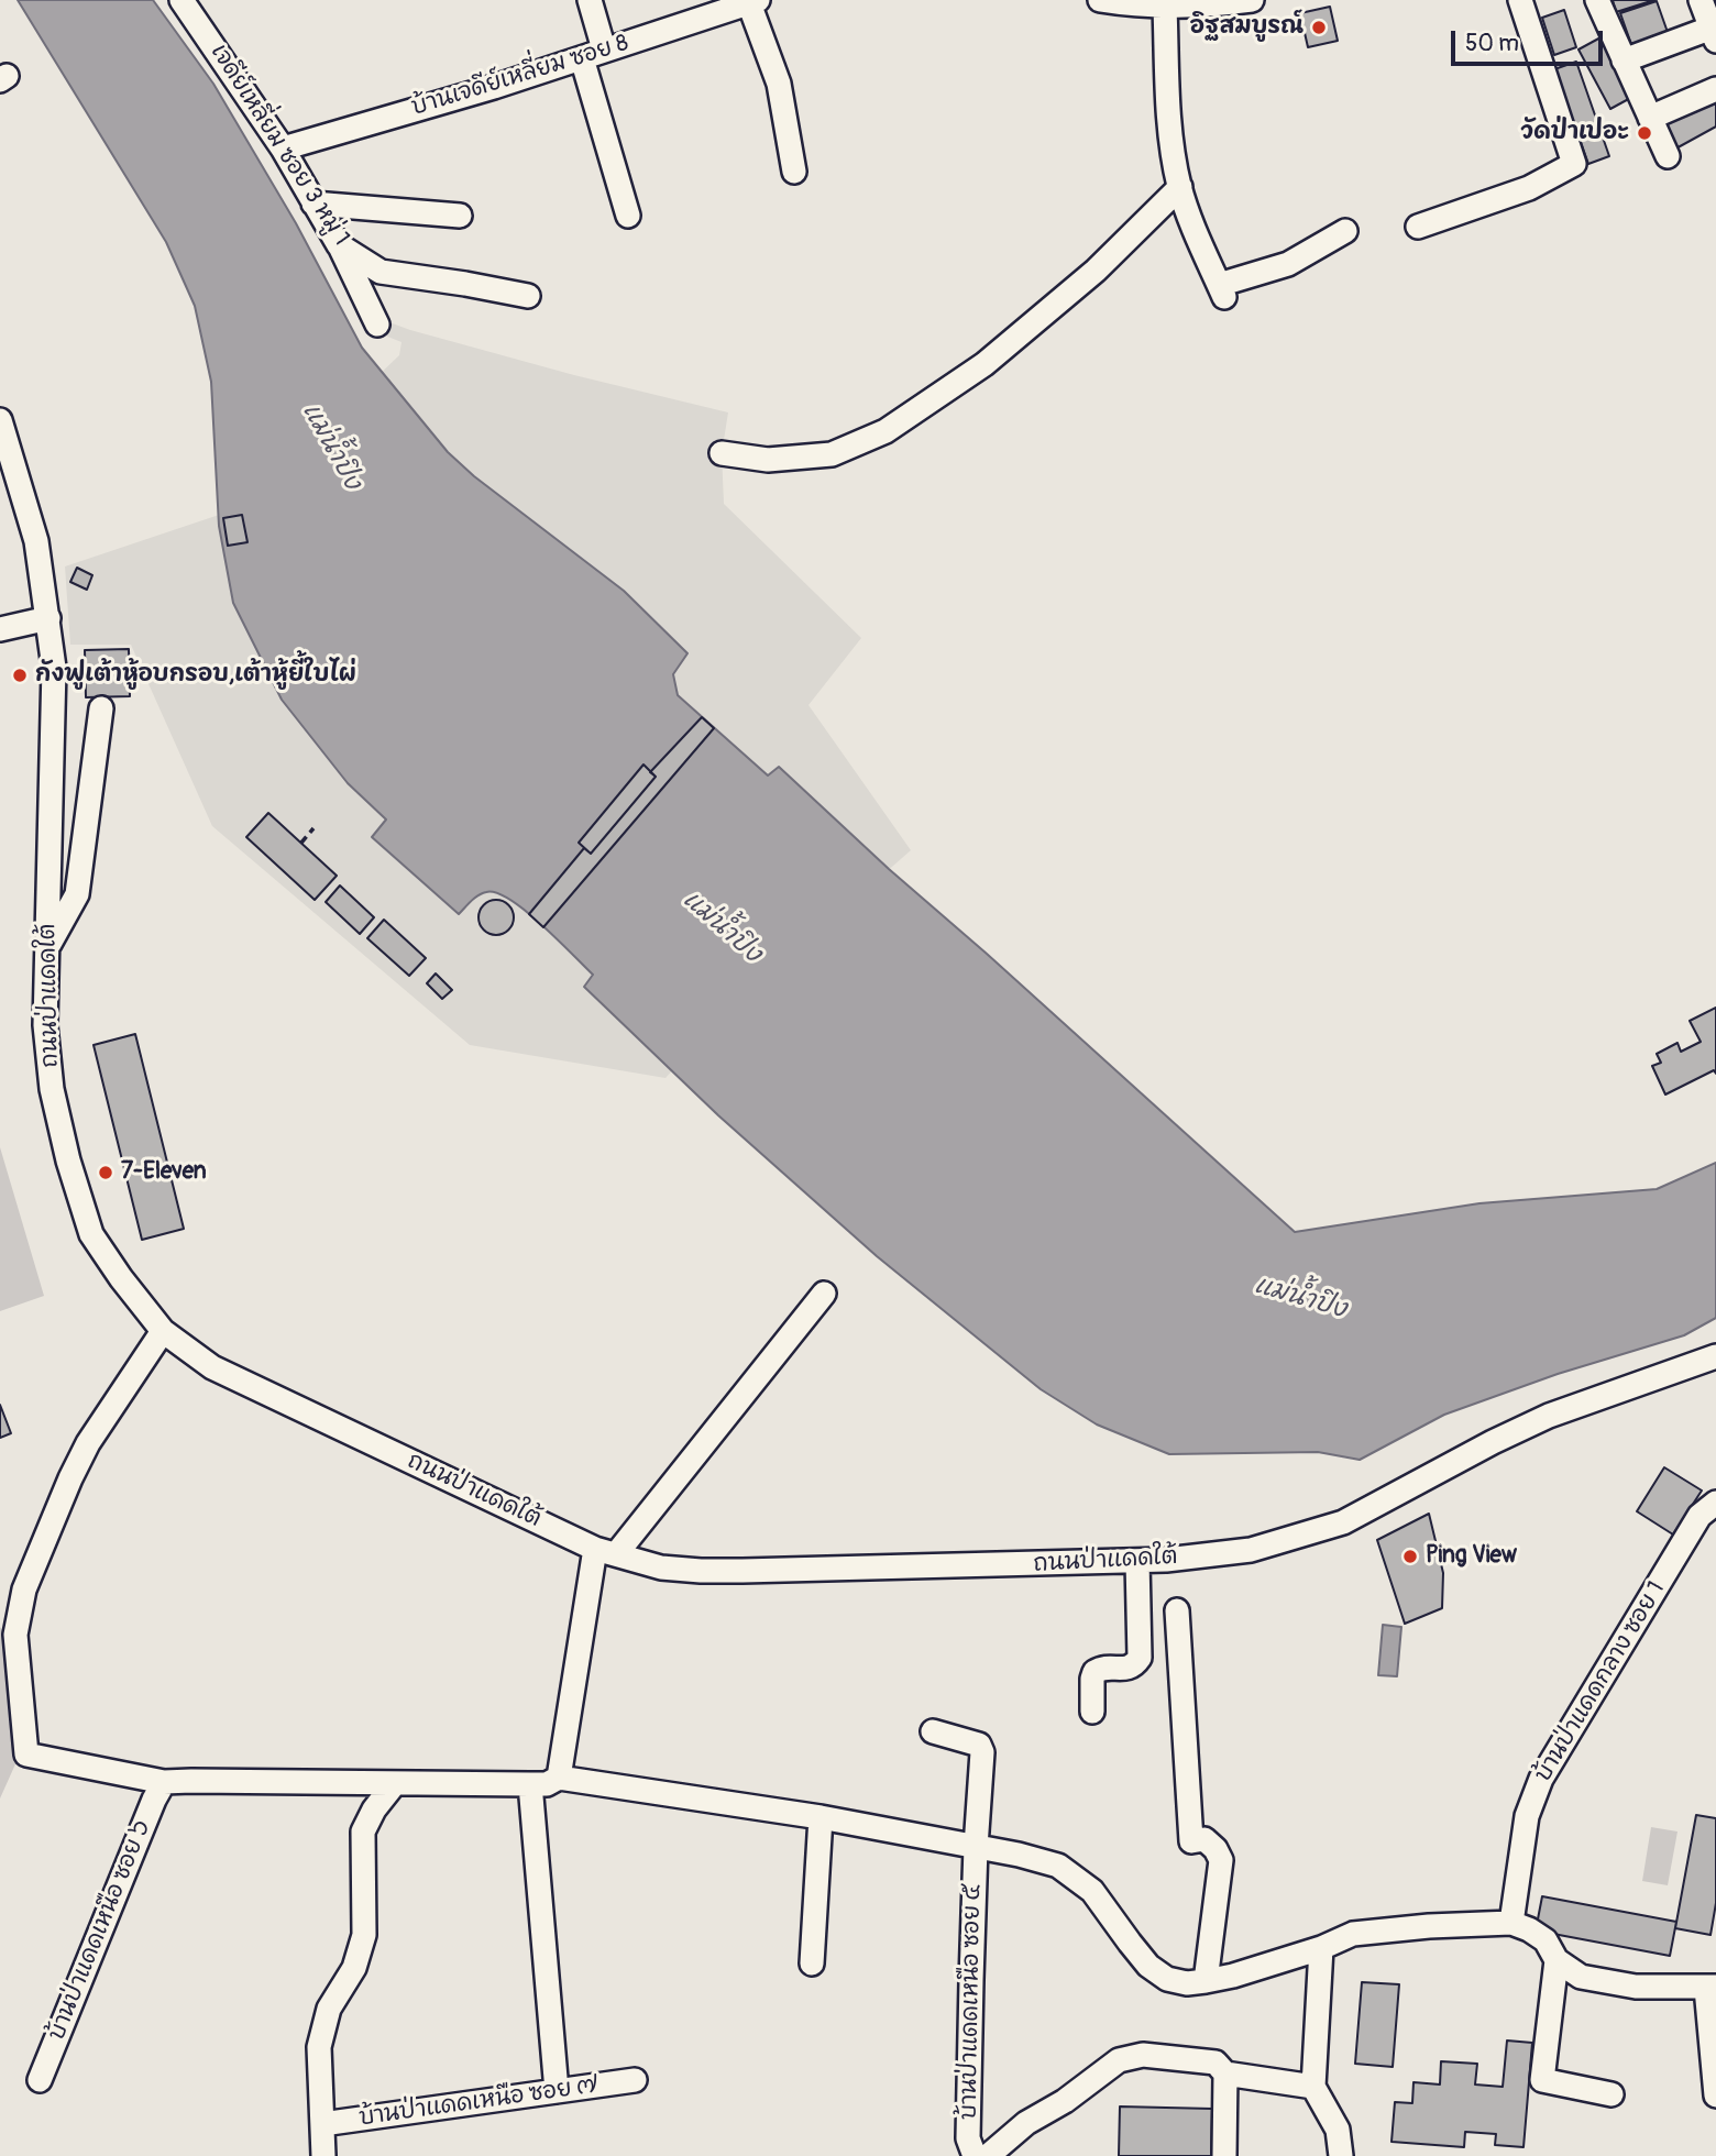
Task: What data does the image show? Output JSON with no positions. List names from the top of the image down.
{
  "streets": {
    "street": [
      "บ้านเจดีย์เหลี่ยม ซอย 8",
      "เจดีย์เหลี่ยม ซอย 3 หมู่ 1",
      "ถนนป่าแดดใต้",
      "บ้านป่าแดดกลาง ซอย 1",
      "บ้านป่าแดดเหนือ ซอย ๖",
      "บ้านป่าแดดเหนือ ซอย ๕",
      "บ้านป่าแดดเหนือ ซอย ๗"
    ]
  },
  "crossings": [
    ["บ้านเจดีย์เหลี่ยม ซอย 8", "เจดีย์เหลี่ยม ซอย 3 หมู่ 1"]
  ],
  "water": ["แม่น้ำปิง"],
  "places": [
    "อิฐสมบูรณ์",
    "วัดป่าเปอะ",
    "กังฟูเต้าหู้อบกรอบ,เต้าหู้ยี้ใบไผ่",
    "7-Eleven",
    "Ping View"
  ],
  "scale_bar": "50 m"
}
